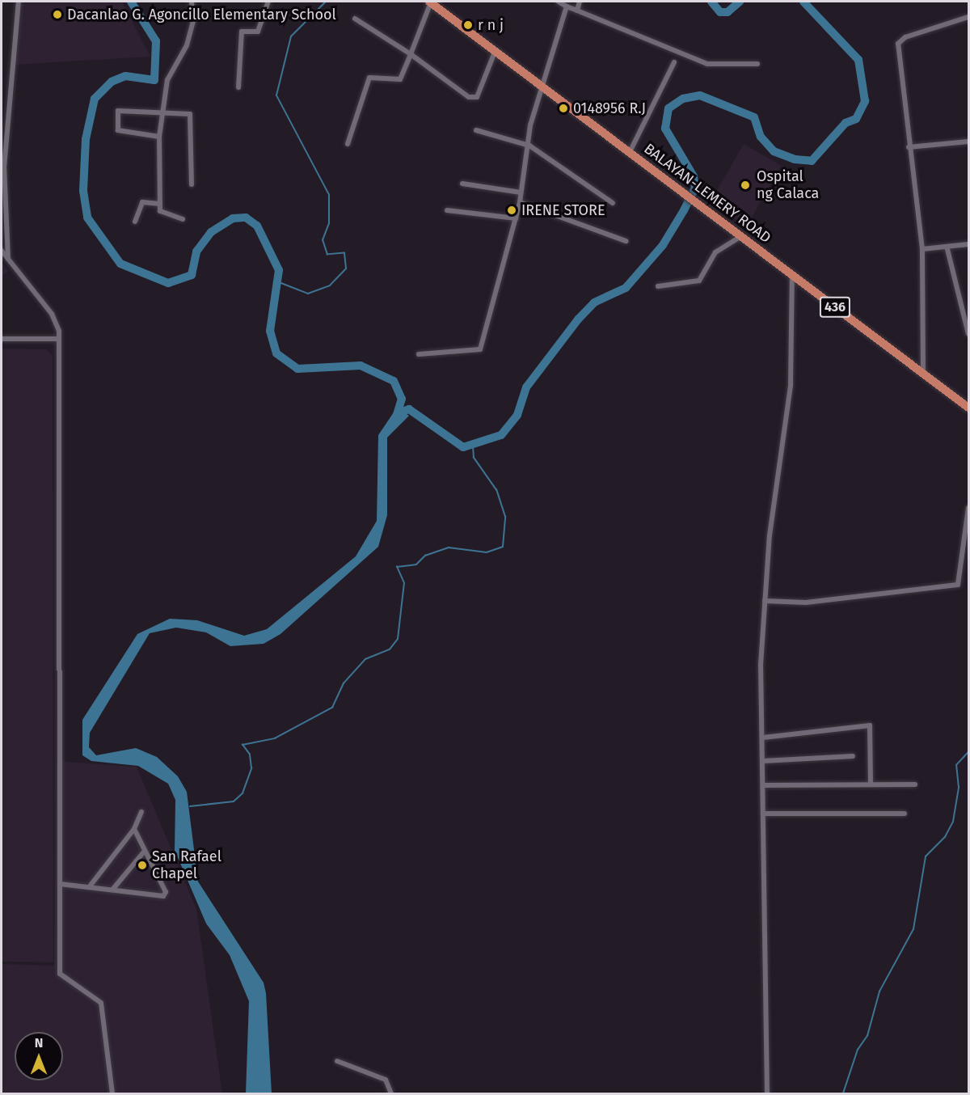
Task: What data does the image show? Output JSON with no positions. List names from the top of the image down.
{
  "streets": {
    "main road": ["BALAYAN-LEMERY ROAD", "436"]
  },
  "places": [
    "Dacanlao G. Agoncillo Elementary School",
    "r n j",
    "0148956 R.J",
    "Ospital ng Calaca",
    "IRENE STORE",
    "San Rafael Chapel"
  ],
  "north": "top"
}
